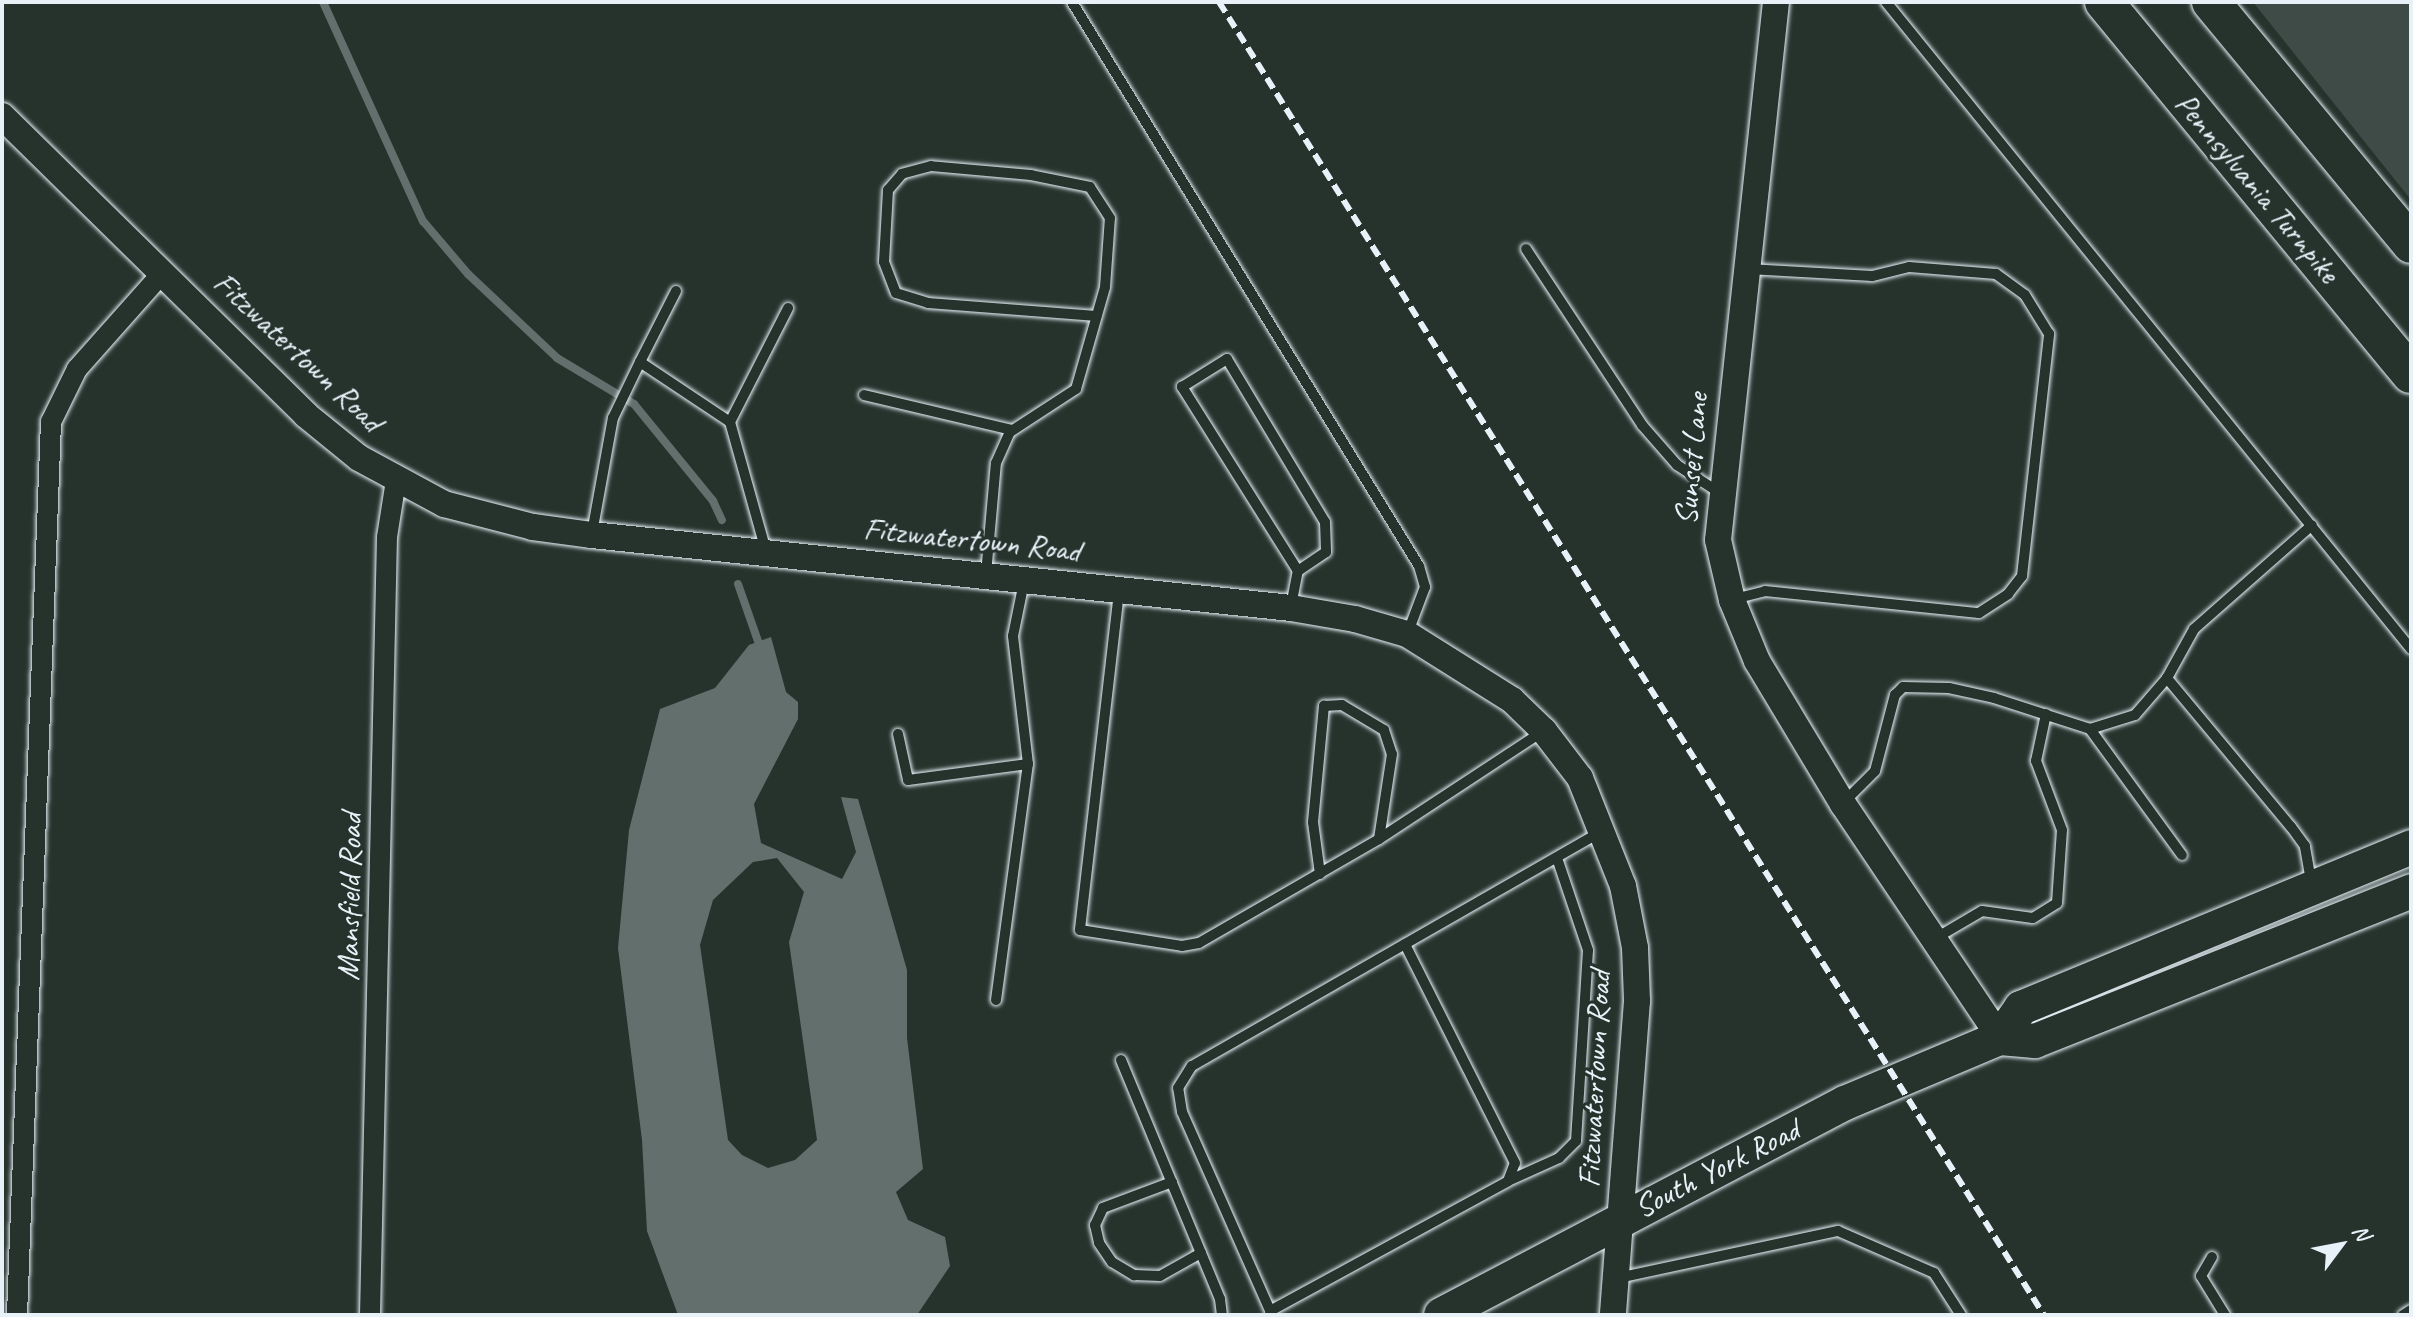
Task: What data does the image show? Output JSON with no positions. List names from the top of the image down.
{
  "streets": {
    "highway": ["Pennsylvania Turnpike", "South York Road"],
    "street": ["Fitzwatertown Road", "Sunset Lane", "Mansfield Road"]
  },
  "crossings": [
    ["Fitzwatertown Road", "Mansfield Road"],
    ["Fitzwatertown Road", "South York Road"],
    ["Sunset Lane", "South York Road"]
  ],
  "north": "top right"
}
